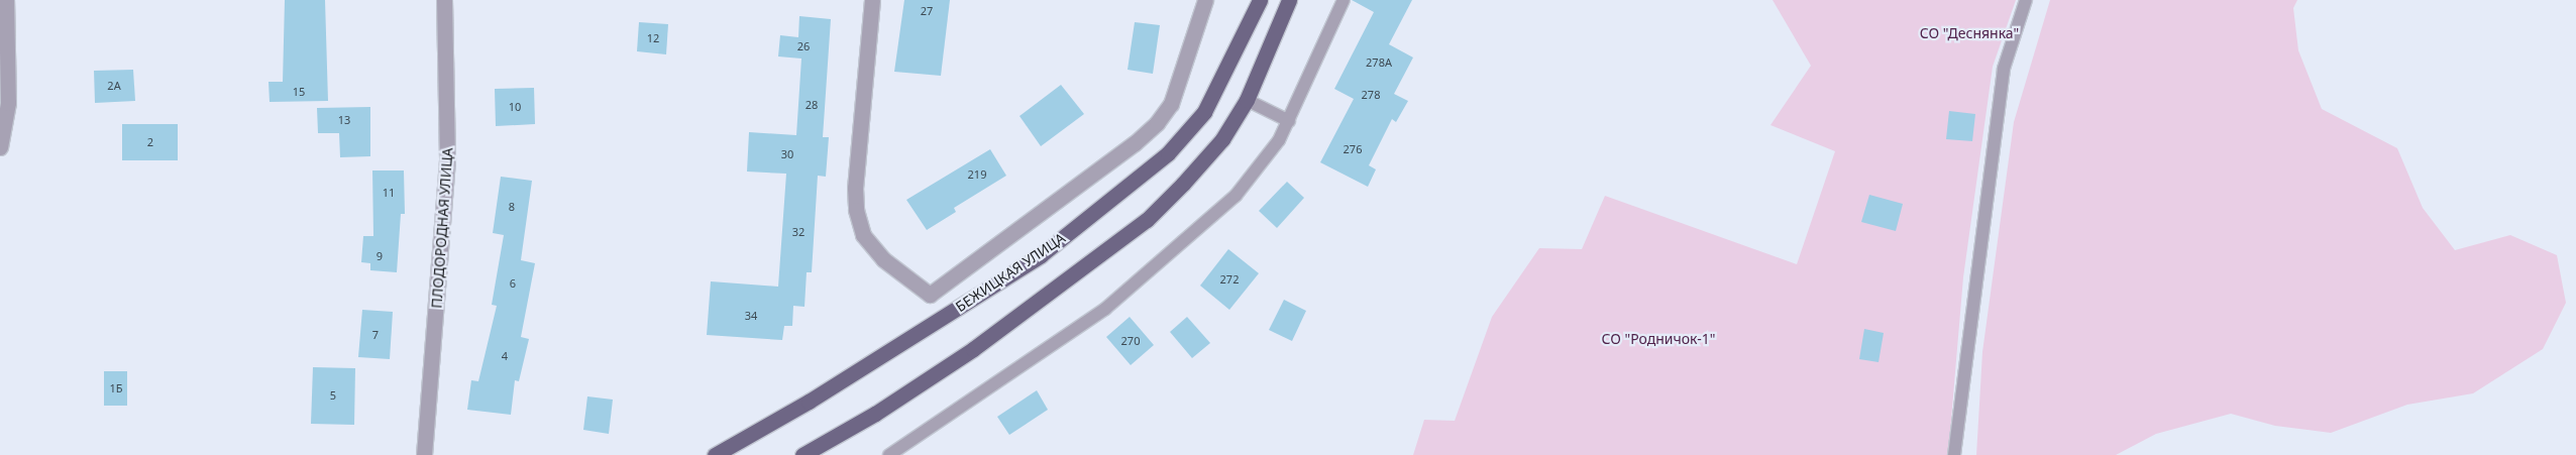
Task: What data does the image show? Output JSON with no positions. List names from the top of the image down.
{
  "streets": {
    "main road": ["БЕЖИЦКАЯ УЛИЦА"],
    "street": ["ПЛОДОРОДНАЯ УЛИЦА"]
  },
  "parks": ["СО \"Деснянка\"", "СО \"Родничок-1\""],
  "house_numbers": [
    "27",
    "12",
    "26",
    "278А",
    "2А",
    "15",
    "278",
    "28",
    "10",
    "13",
    "2",
    "276",
    "30",
    "219",
    "11",
    "8",
    "32",
    "9",
    "272",
    "6",
    "34",
    "7",
    "270",
    "4",
    "1Б",
    "5"
  ]
}
